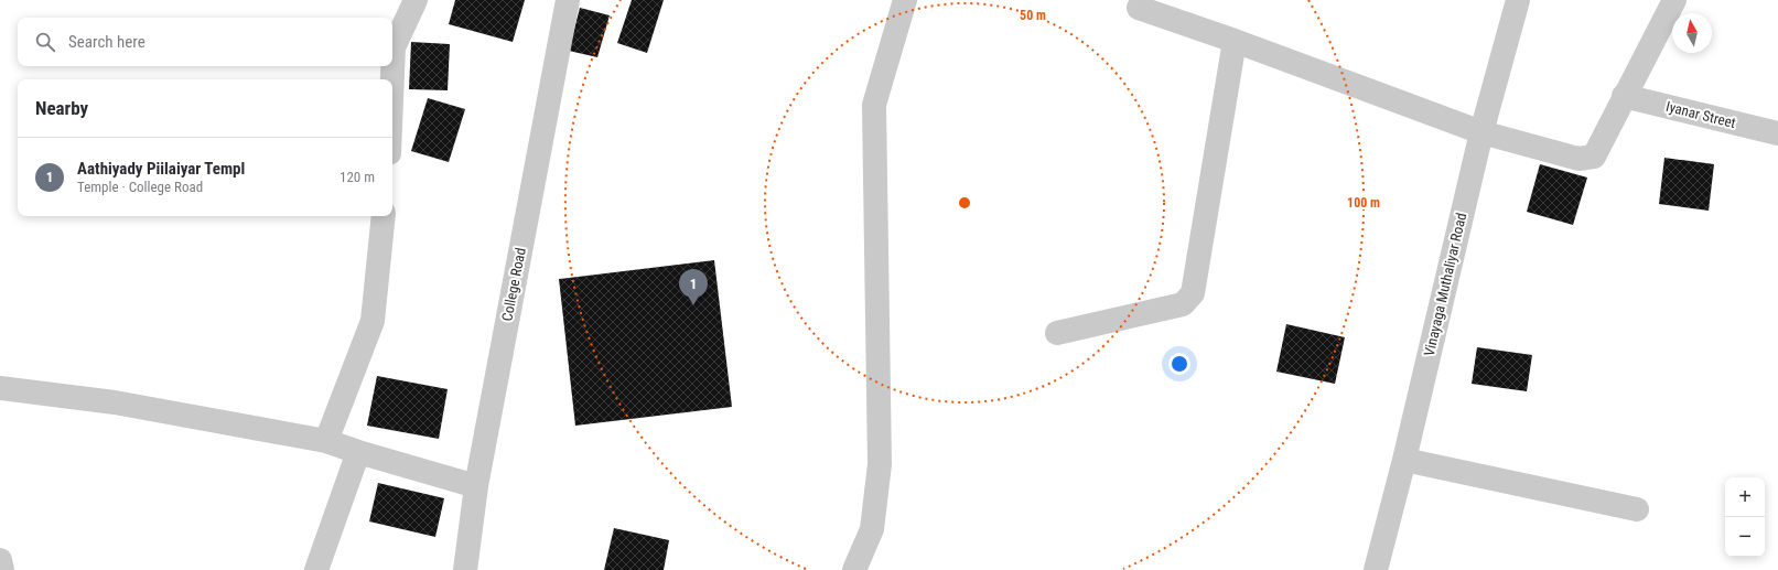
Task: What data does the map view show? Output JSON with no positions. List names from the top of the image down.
{
  "streets": {
    "street": ["Iyanar Street", "College Road", "Vinayaga Muthaliyar Road"]
  },
  "north": "top",
  "page": {
    "search": "Search here",
    "heading": "Nearby",
    "list": [
      {
        "mark": "1",
        "name": "Aathiyady Piilaiyar Templ",
        "note": "Temple · College Road",
        "value": "120 m"
      }
    ],
    "pins": "1",
    "map_buttons": ["+", "−"]
  },
  "rings": ["50 m", "100 m"]
}
